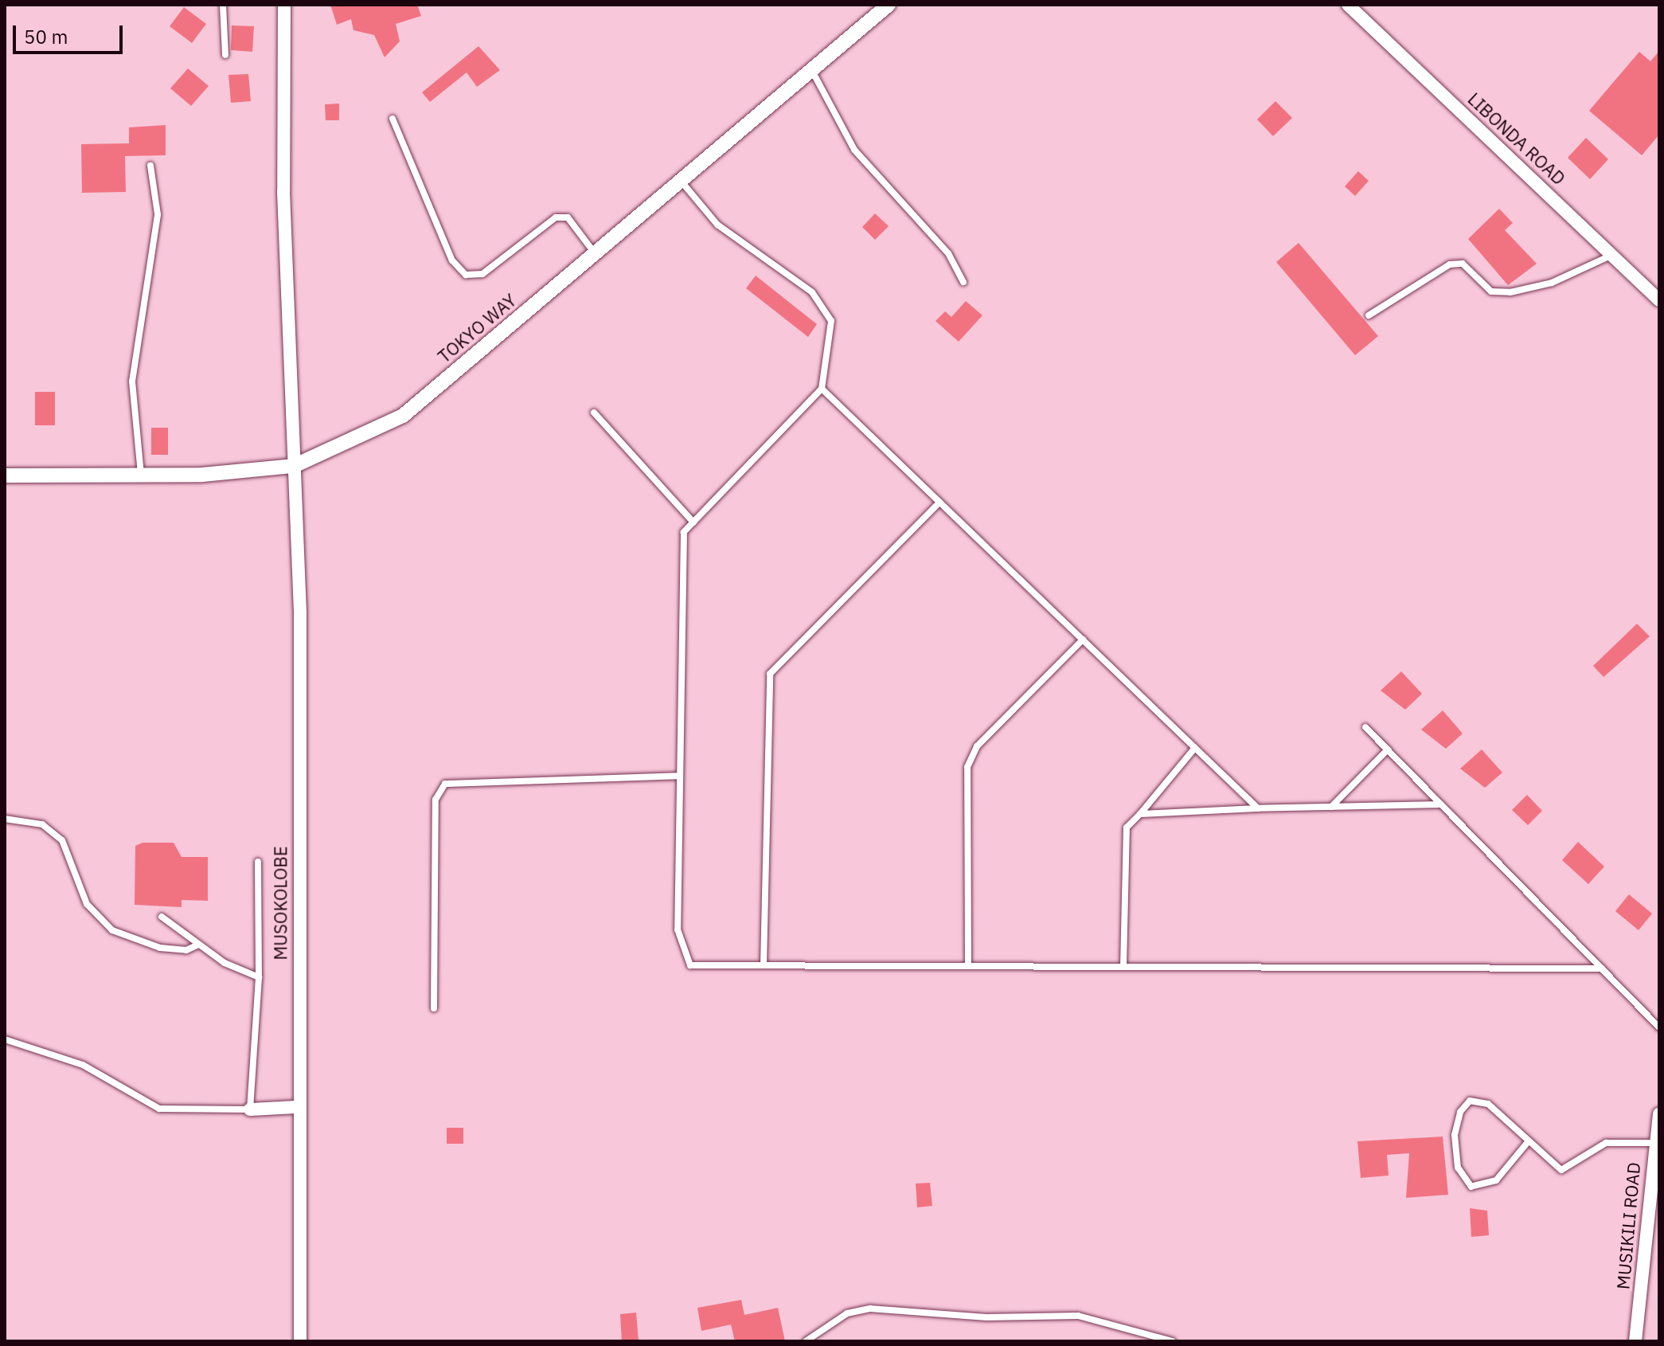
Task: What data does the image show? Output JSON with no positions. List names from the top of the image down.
{
  "streets": {
    "street": [
      "LIBONDA ROAD",
      "TOKYO WAY",
      "MUSOKOLOBE",
      "MUSIKILI ROAD"
    ]
  },
  "crossings": [
    ["TOKYO WAY", "MUSOKOLOBE"]
  ],
  "scale_bar": "50 m"
}
